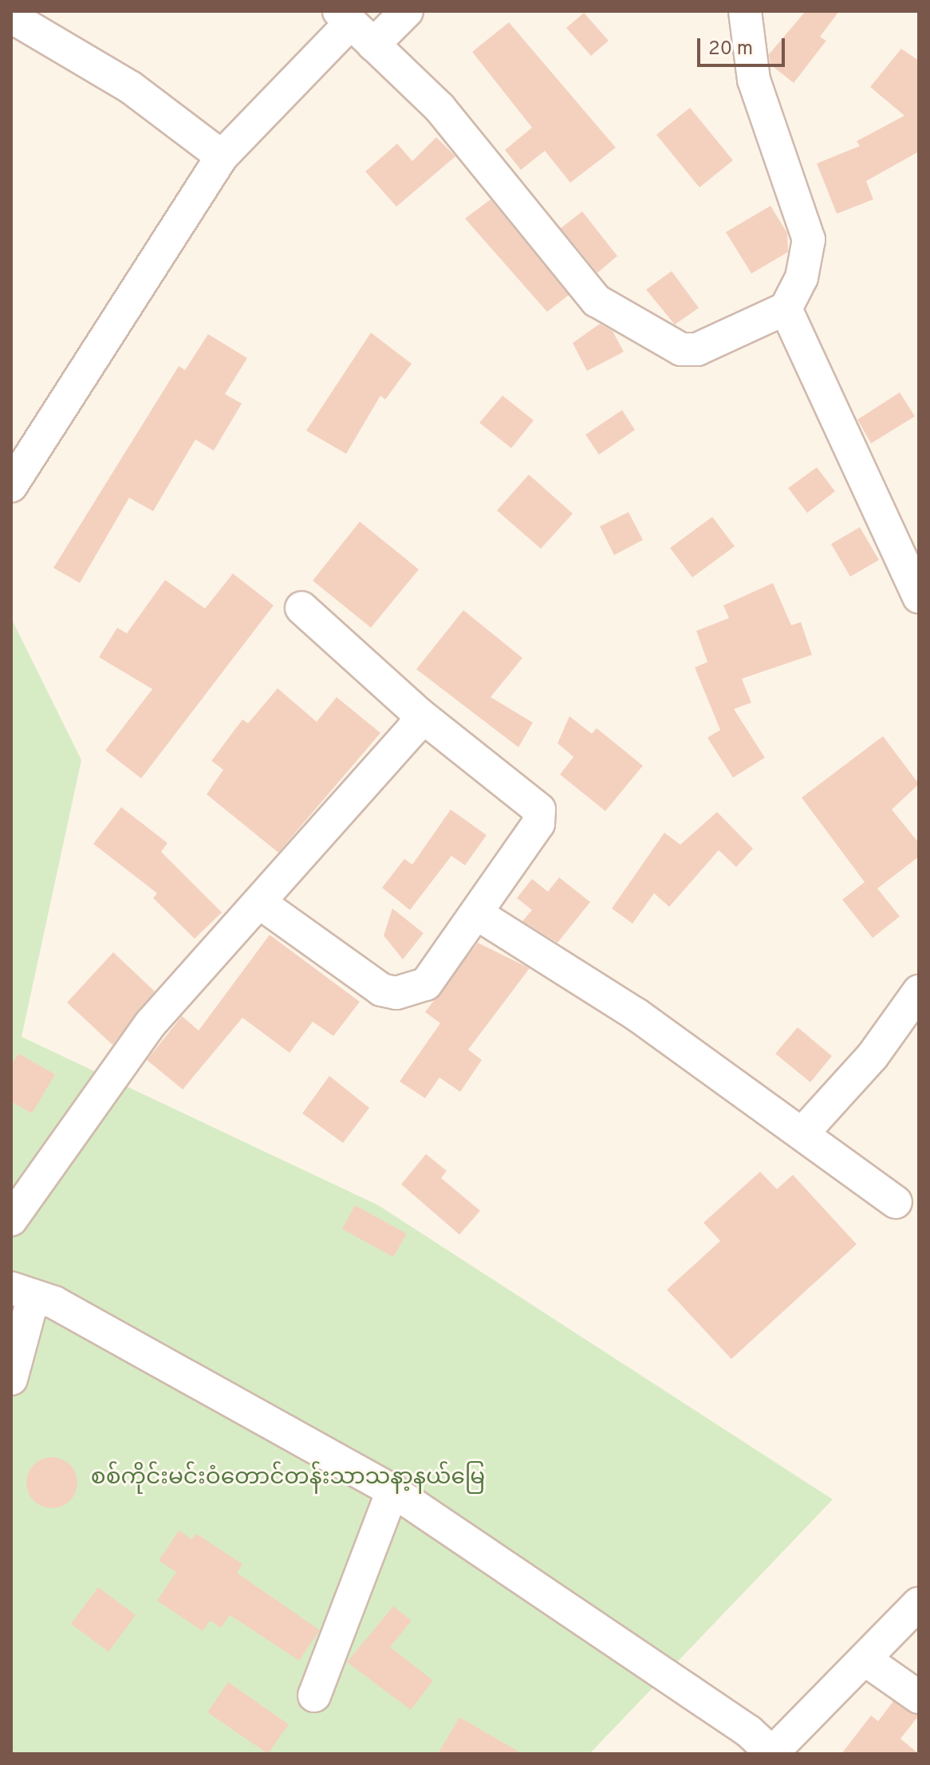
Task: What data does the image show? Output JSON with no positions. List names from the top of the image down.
{
  "parks": ["စစ်ကိုင်းမင်းဝံတောင်တန်းသာသနာ့နယ်မြေ"],
  "scale_bar": "20 m"
}
